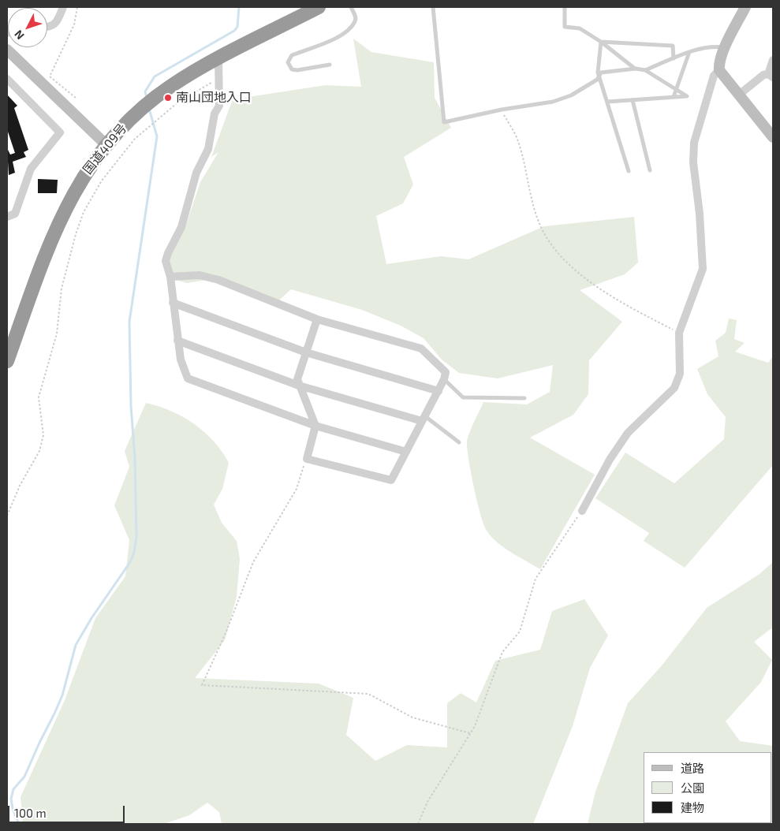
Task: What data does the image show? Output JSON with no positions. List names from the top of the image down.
{
  "streets": {
    "highway": ["国道409号"]
  },
  "places": ["南山団地入口"],
  "legend": ["道路", "公園", "建物"],
  "scale_bar": "100 m",
  "north": "bottom left"
}
